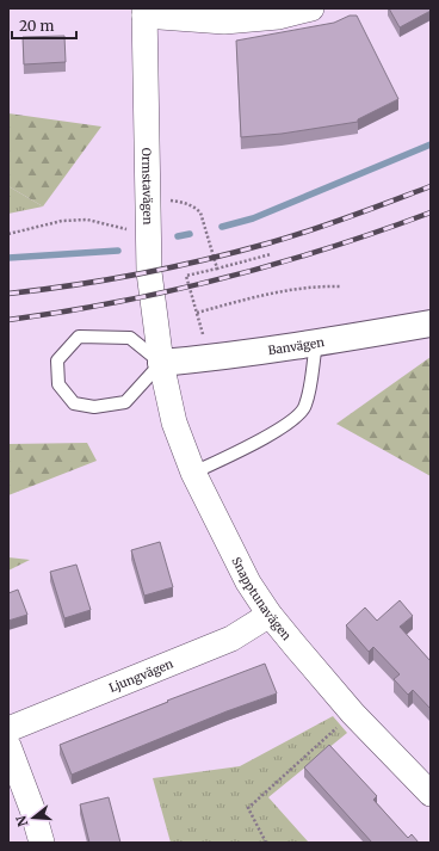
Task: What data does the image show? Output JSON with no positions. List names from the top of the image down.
{
  "streets": {
    "street": [
      "Ormstavägen",
      "Banvägen",
      "Snapptunavägen",
      "Ljungvägen"
    ]
  },
  "crossings": [
    ["Ormstavägen", "Banvägen"],
    ["Ormstavägen", "Snapptunavägen"],
    ["Banvägen", "Snapptunavägen"],
    ["Snapptunavägen", "Ljungvägen"]
  ],
  "scale_bar": "20 m",
  "north": "left"
}
